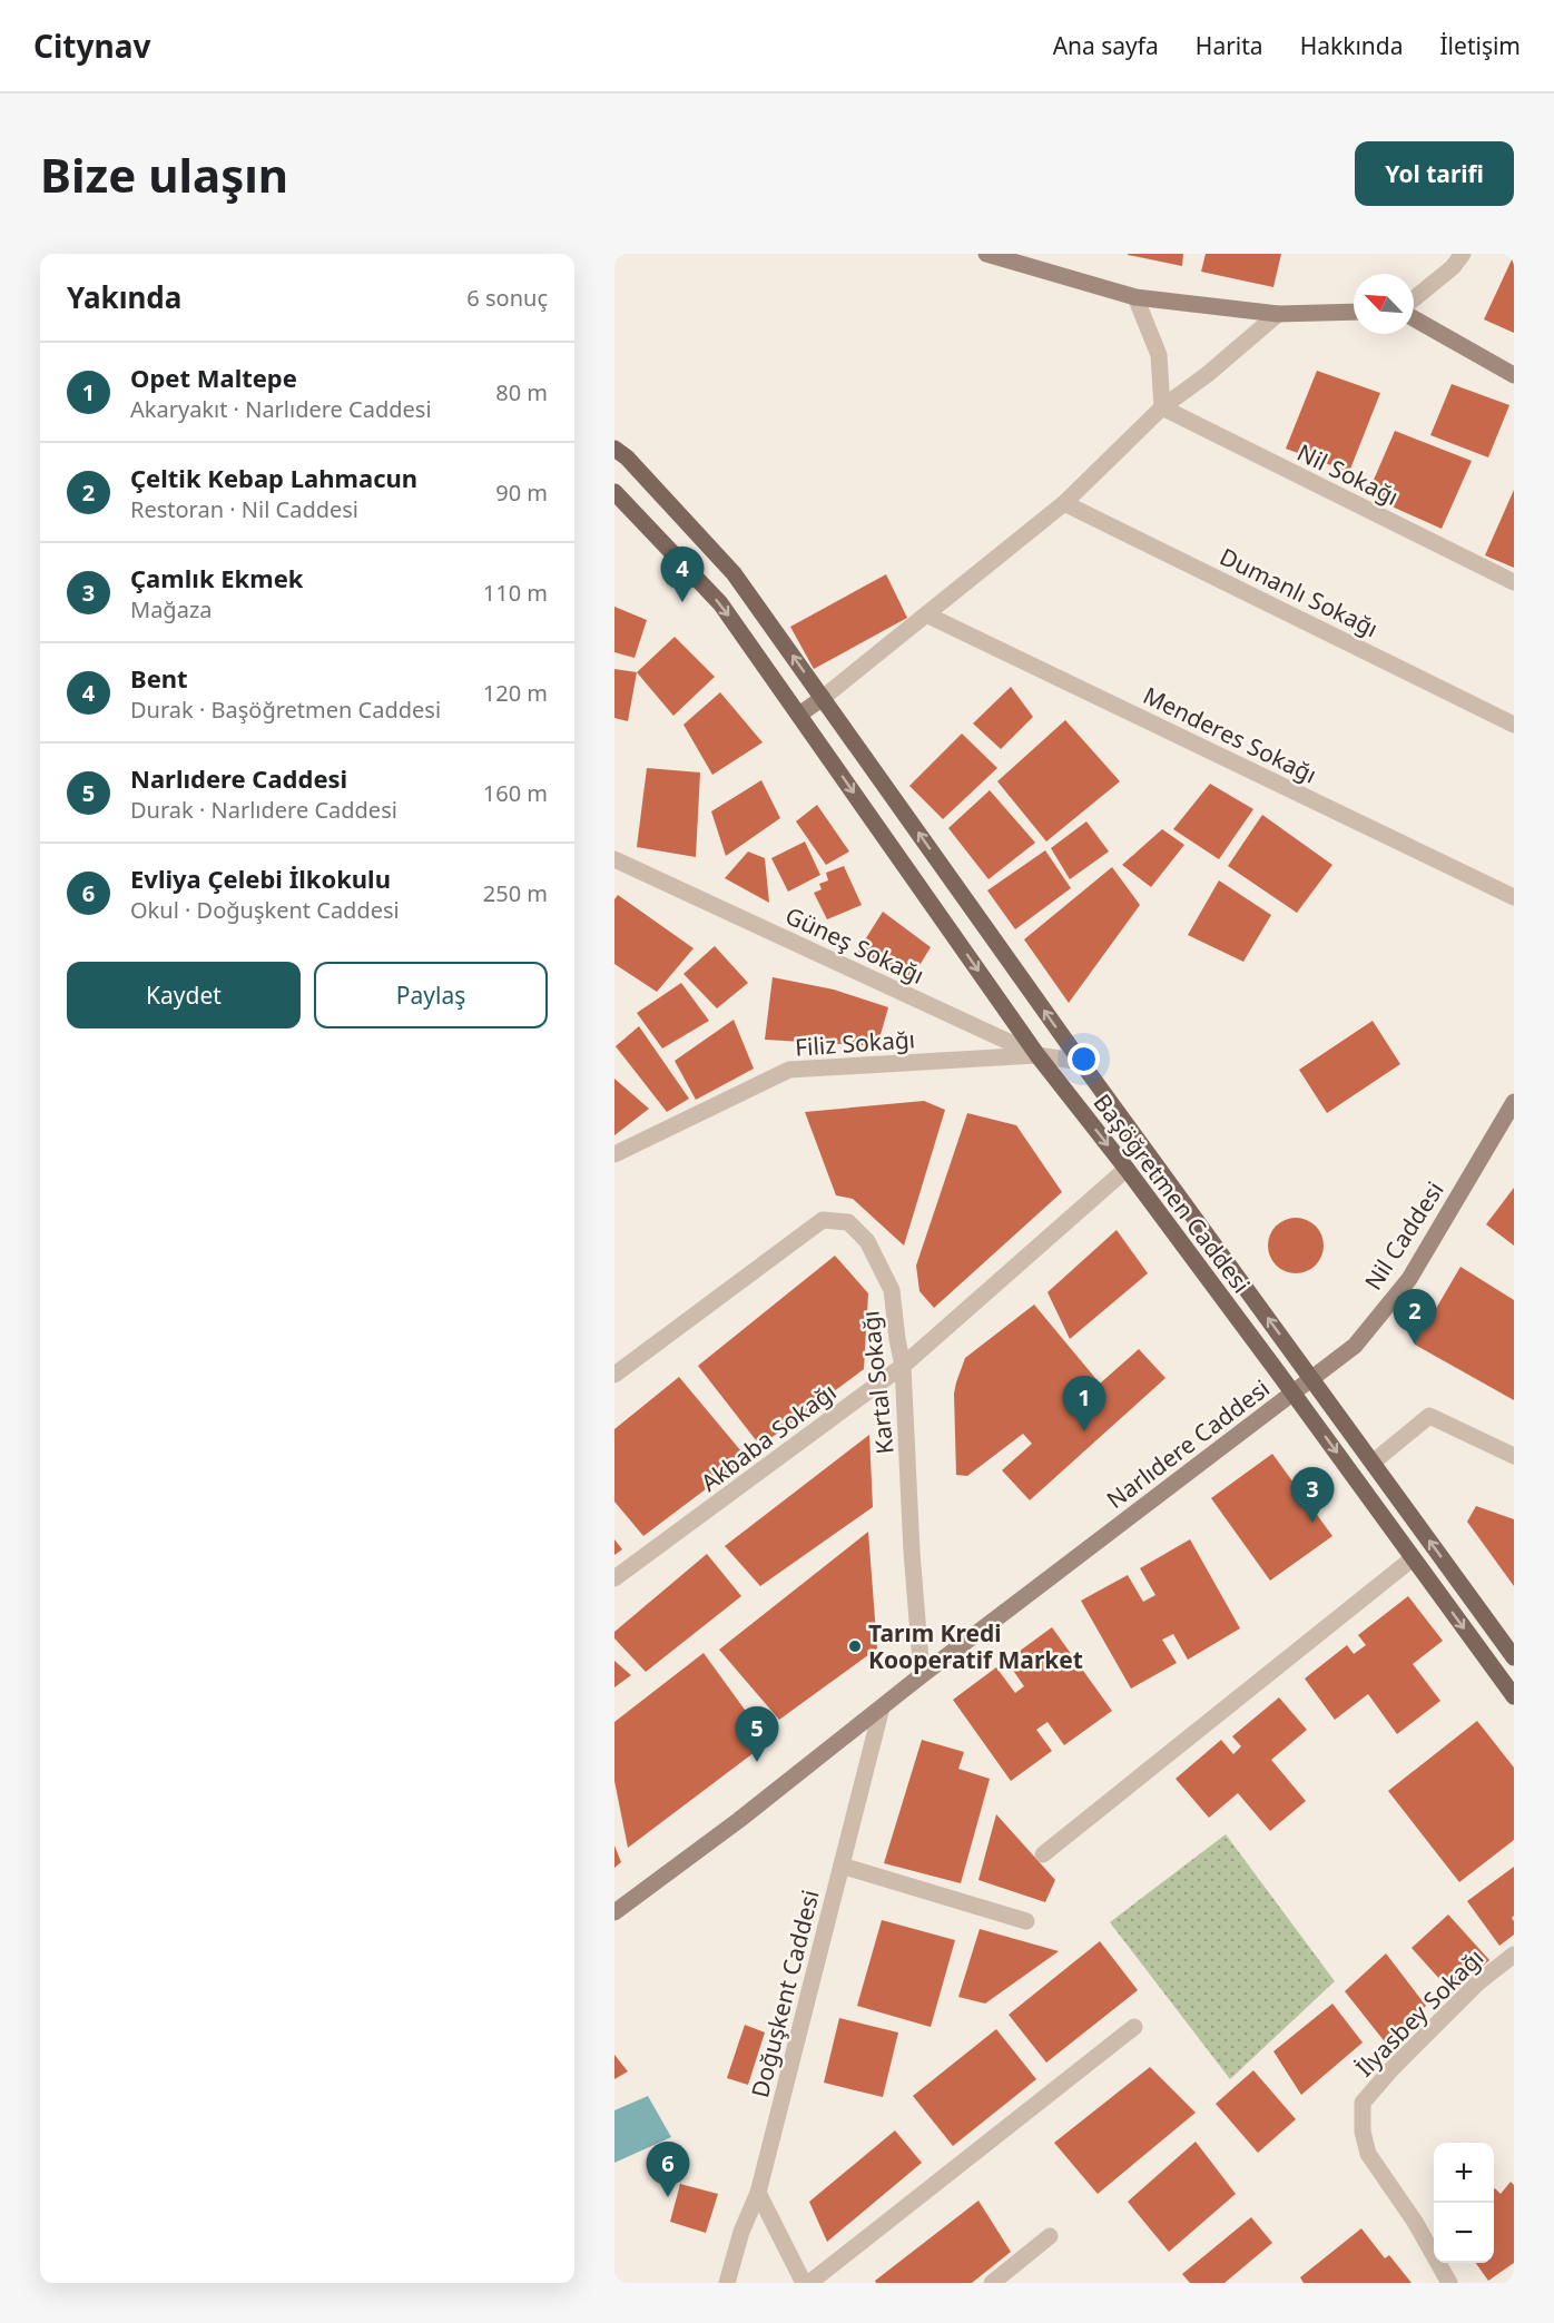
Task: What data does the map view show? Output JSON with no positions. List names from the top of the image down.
{
  "streets": {
    "main road": ["Başöğretmen Caddesi"],
    "street": [
      "Nil Sokağı",
      "Dumanlı Sokağı",
      "Menderes Sokağı",
      "Güneş Sokağı",
      "Filiz Sokağı",
      "Nil Caddesi",
      "Kartal Sokağı",
      "Akbaba Sokağı",
      "Narlıdere Caddesi",
      "Doğuşkent Caddesi",
      "İlyasbey Sokağı"
    ]
  },
  "crossings": [
    ["Güneş Sokağı", "Filiz Sokağı"],
    ["Güneş Sokağı", "Başöğretmen Caddesi"],
    ["Filiz Sokağı", "Başöğretmen Caddesi"],
    ["Başöğretmen Caddesi", "Nil Caddesi"],
    ["Başöğretmen Caddesi", "Akbaba Sokağı"],
    ["Başöğretmen Caddesi", "Narlıdere Caddesi"],
    ["Nil Caddesi", "Narlıdere Caddesi"],
    ["Kartal Sokağı", "Akbaba Sokağı"],
    ["Kartal Sokağı", "Narlıdere Caddesi"],
    ["Narlıdere Caddesi", "Doğuşkent Caddesi"]
  ],
  "places": ["Tarım Kredi Kooperatif Market"],
  "north": "top left",
  "page": {
    "header": "Citynav",
    "nav": [
      "Ana sayfa",
      "Harita",
      "Hakkında",
      "İletişim"
    ],
    "buttons": [
      "Yol tarifi",
      ["Kaydet", "Paylaş"]
    ],
    "title": "Bize ulaşın",
    "heading": ["Yakında", "6 sonuç"],
    "list": [
      {
        "mark": "1",
        "name": "Opet Maltepe",
        "note": "Akaryakıt · Narlıdere Caddesi",
        "value": "80 m"
      },
      {
        "mark": "2",
        "name": "Çeltik Kebap Lahmacun",
        "note": "Restoran · Nil Caddesi",
        "value": "90 m"
      },
      {
        "mark": "3",
        "name": "Çamlık Ekmek",
        "note": "Mağaza",
        "value": "110 m"
      },
      {
        "mark": "4",
        "name": "Bent",
        "note": "Durak · Başöğretmen Caddesi",
        "value": "120 m"
      },
      {
        "mark": "5",
        "name": "Narlıdere Caddesi",
        "note": "Durak · Narlıdere Caddesi",
        "value": "160 m"
      },
      {
        "mark": "6",
        "name": "Evliya Çelebi İlkokulu",
        "note": "Okul · Doğuşkent Caddesi",
        "value": "250 m"
      }
    ],
    "pins": [
      "4",
      "2",
      "1",
      "3",
      "5",
      "6"
    ],
    "map_buttons": ["+", "−"]
  }
}
